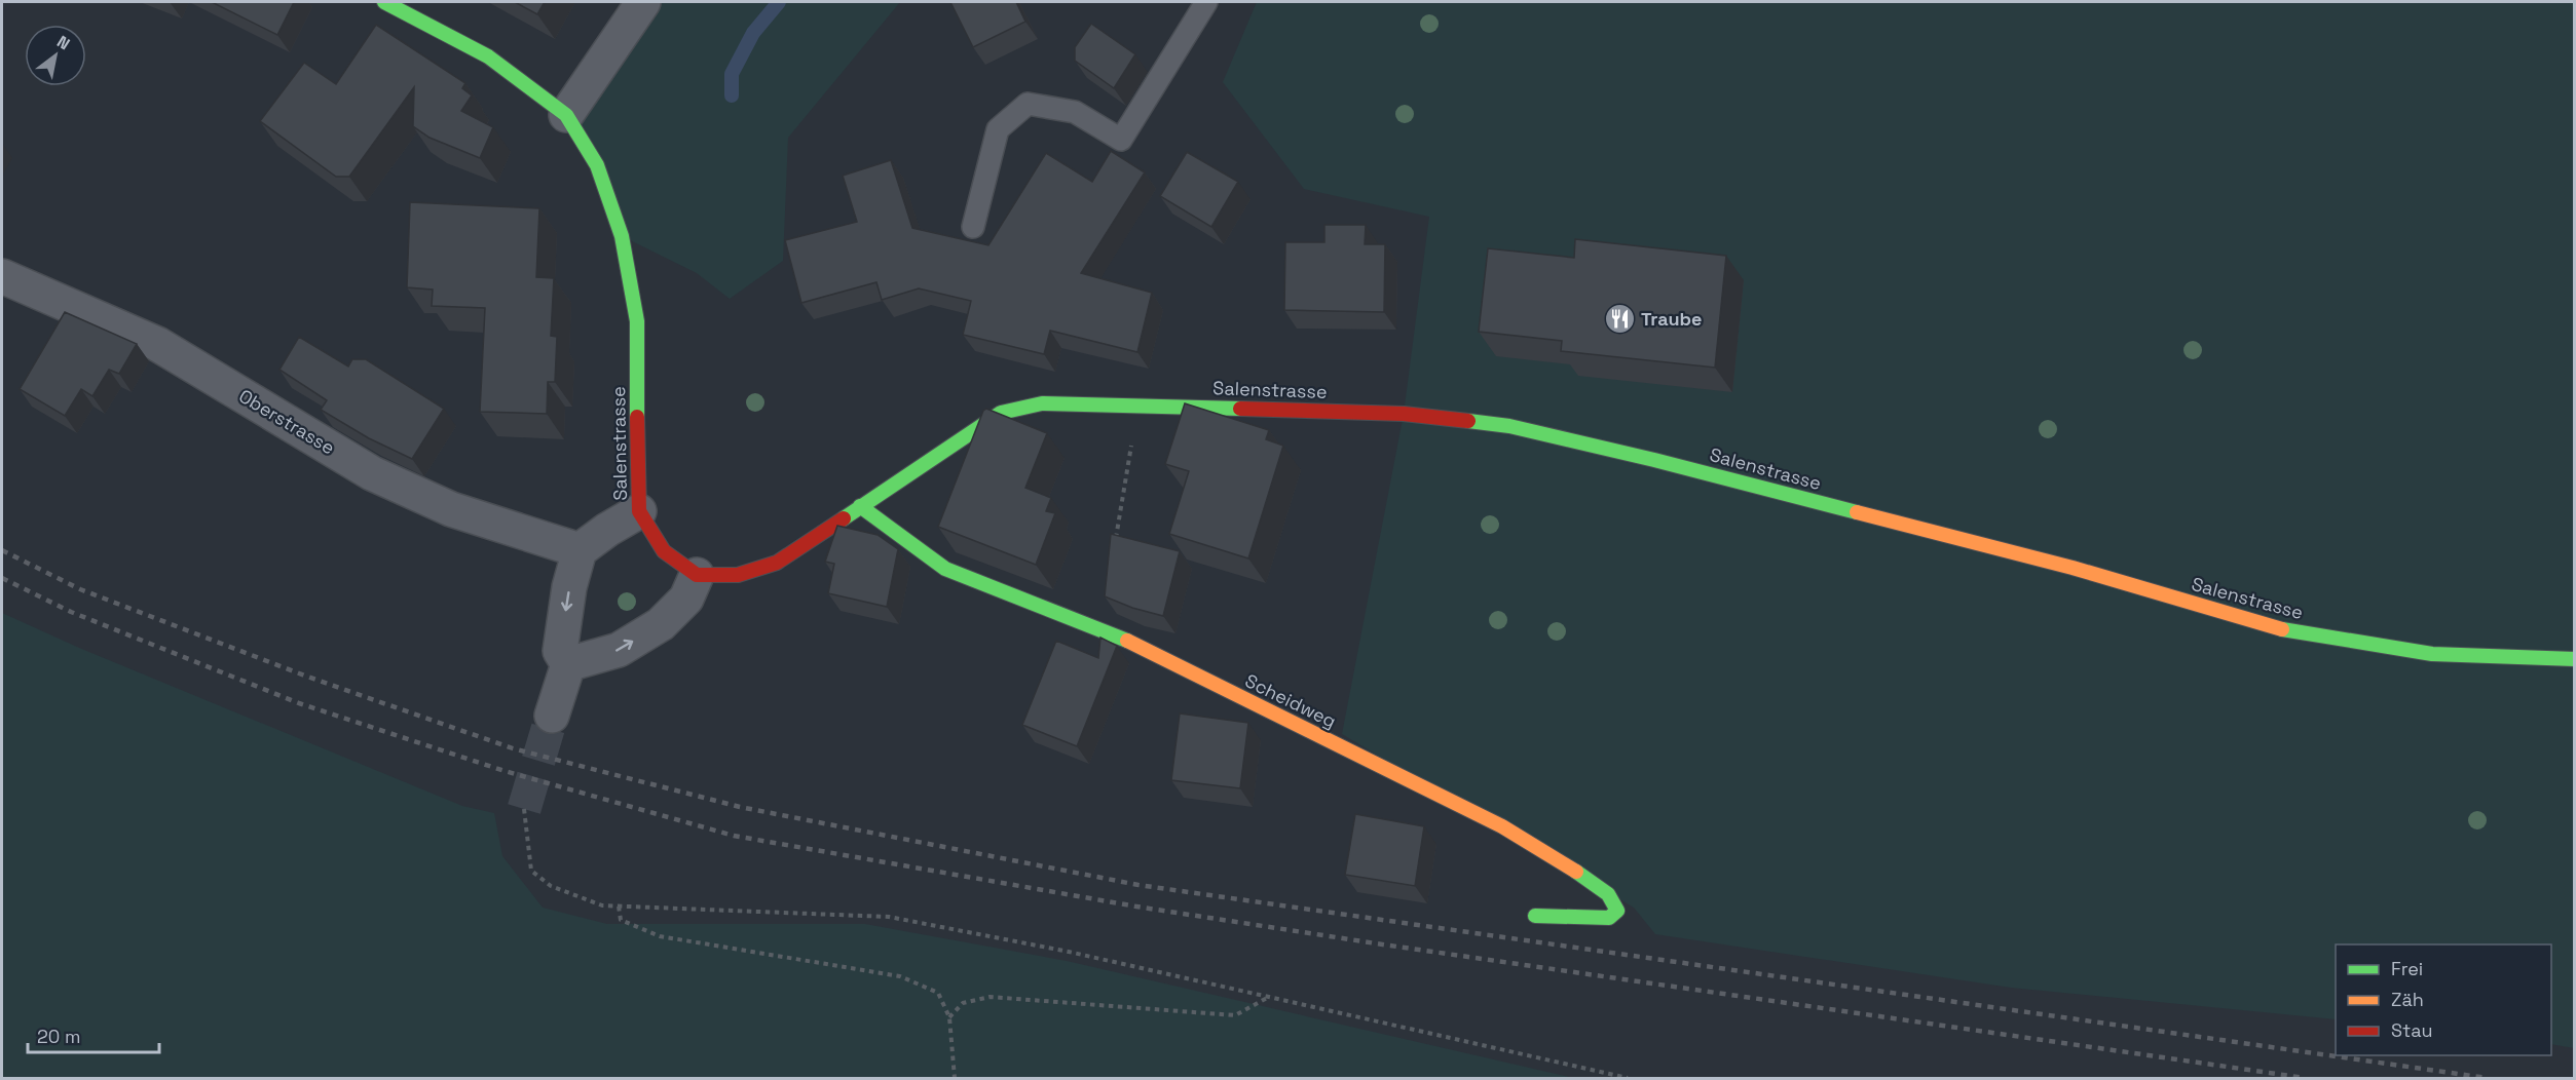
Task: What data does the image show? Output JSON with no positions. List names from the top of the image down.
{
  "streets": {
    "street": ["Salenstrasse", "Oberstrasse", "Scheidweg"]
  },
  "crossings": [
    ["Salenstrasse", "Scheidweg"]
  ],
  "places": {
    "restaurant": ["Traube"]
  },
  "legend": ["Frei", "Zäh", "Stau"],
  "scale_bar": "20 m",
  "north": "top right"
}
